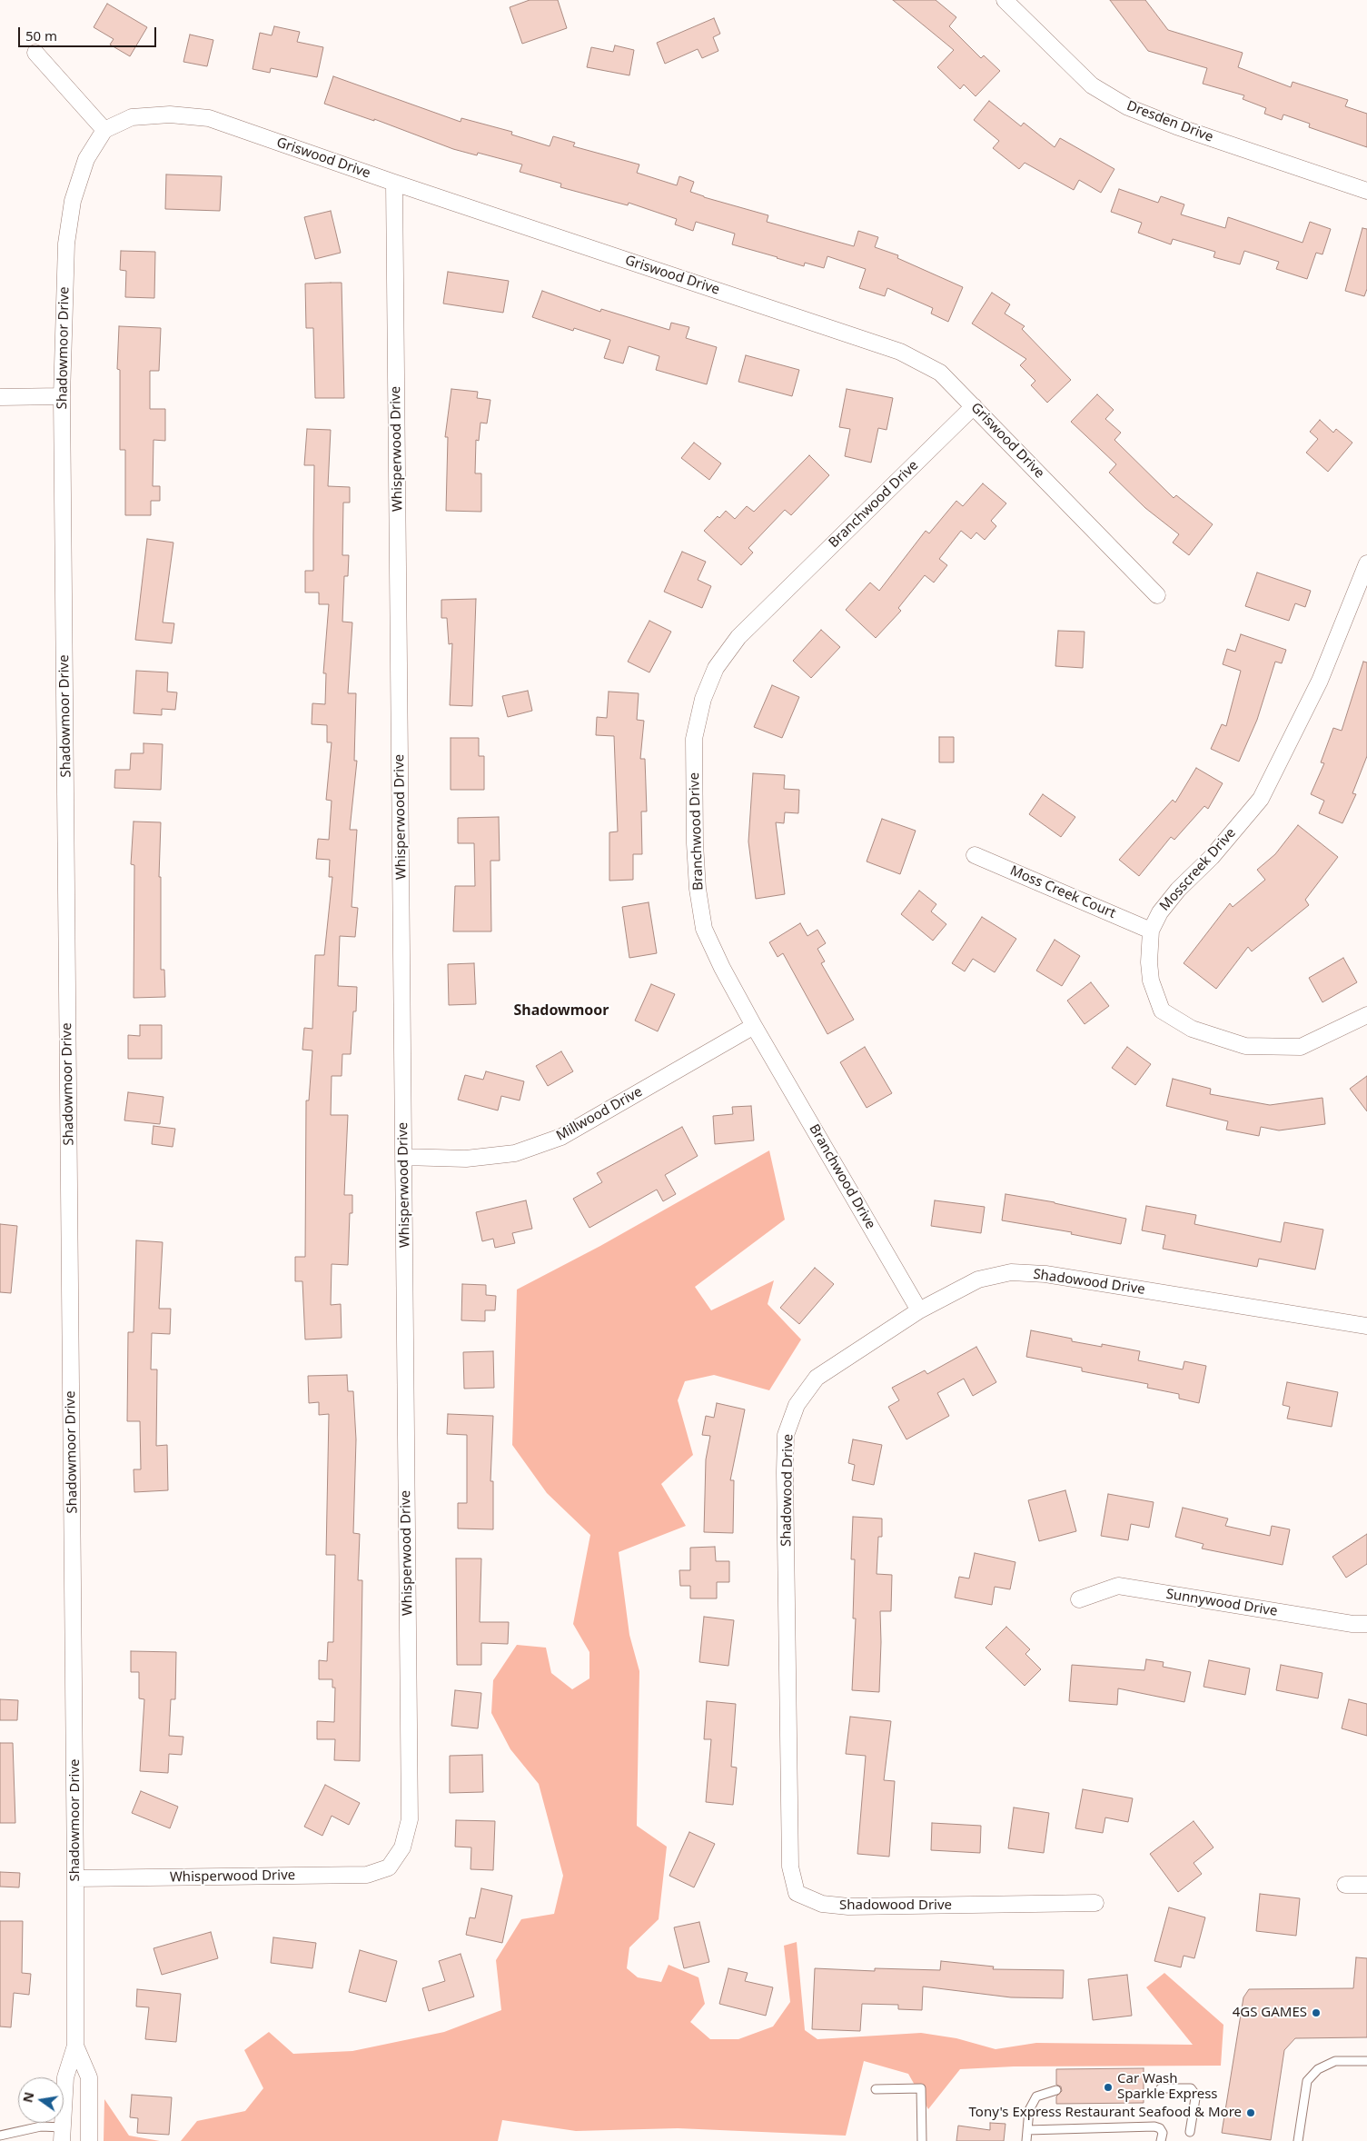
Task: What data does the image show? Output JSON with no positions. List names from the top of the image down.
{
  "streets": {
    "street": [
      "Dresden Drive",
      "Griswood Drive",
      "Shadowmoor Drive",
      "Whisperwood Drive",
      "Branchwood Drive",
      "Mosscreek Drive",
      "Moss Creek Court",
      "Millwood Drive",
      "Shadowood Drive",
      "Sunnywood Drive"
    ]
  },
  "crossings": [
    ["Griswood Drive", "Shadowmoor Drive"],
    ["Griswood Drive", "Whisperwood Drive"],
    ["Griswood Drive", "Branchwood Drive"],
    ["Shadowmoor Drive", "Whisperwood Drive"],
    ["Whisperwood Drive", "Millwood Drive"],
    ["Branchwood Drive", "Millwood Drive"],
    ["Branchwood Drive", "Shadowood Drive"],
    ["Mosscreek Drive", "Moss Creek Court"]
  ],
  "districts": ["Shadowmoor"],
  "places": ["4GS GAMES", "Car Wash Sparkle Express", "Tony's Express Restaurant Seafood & More"],
  "scale_bar": "50 m",
  "north": "left"
}
